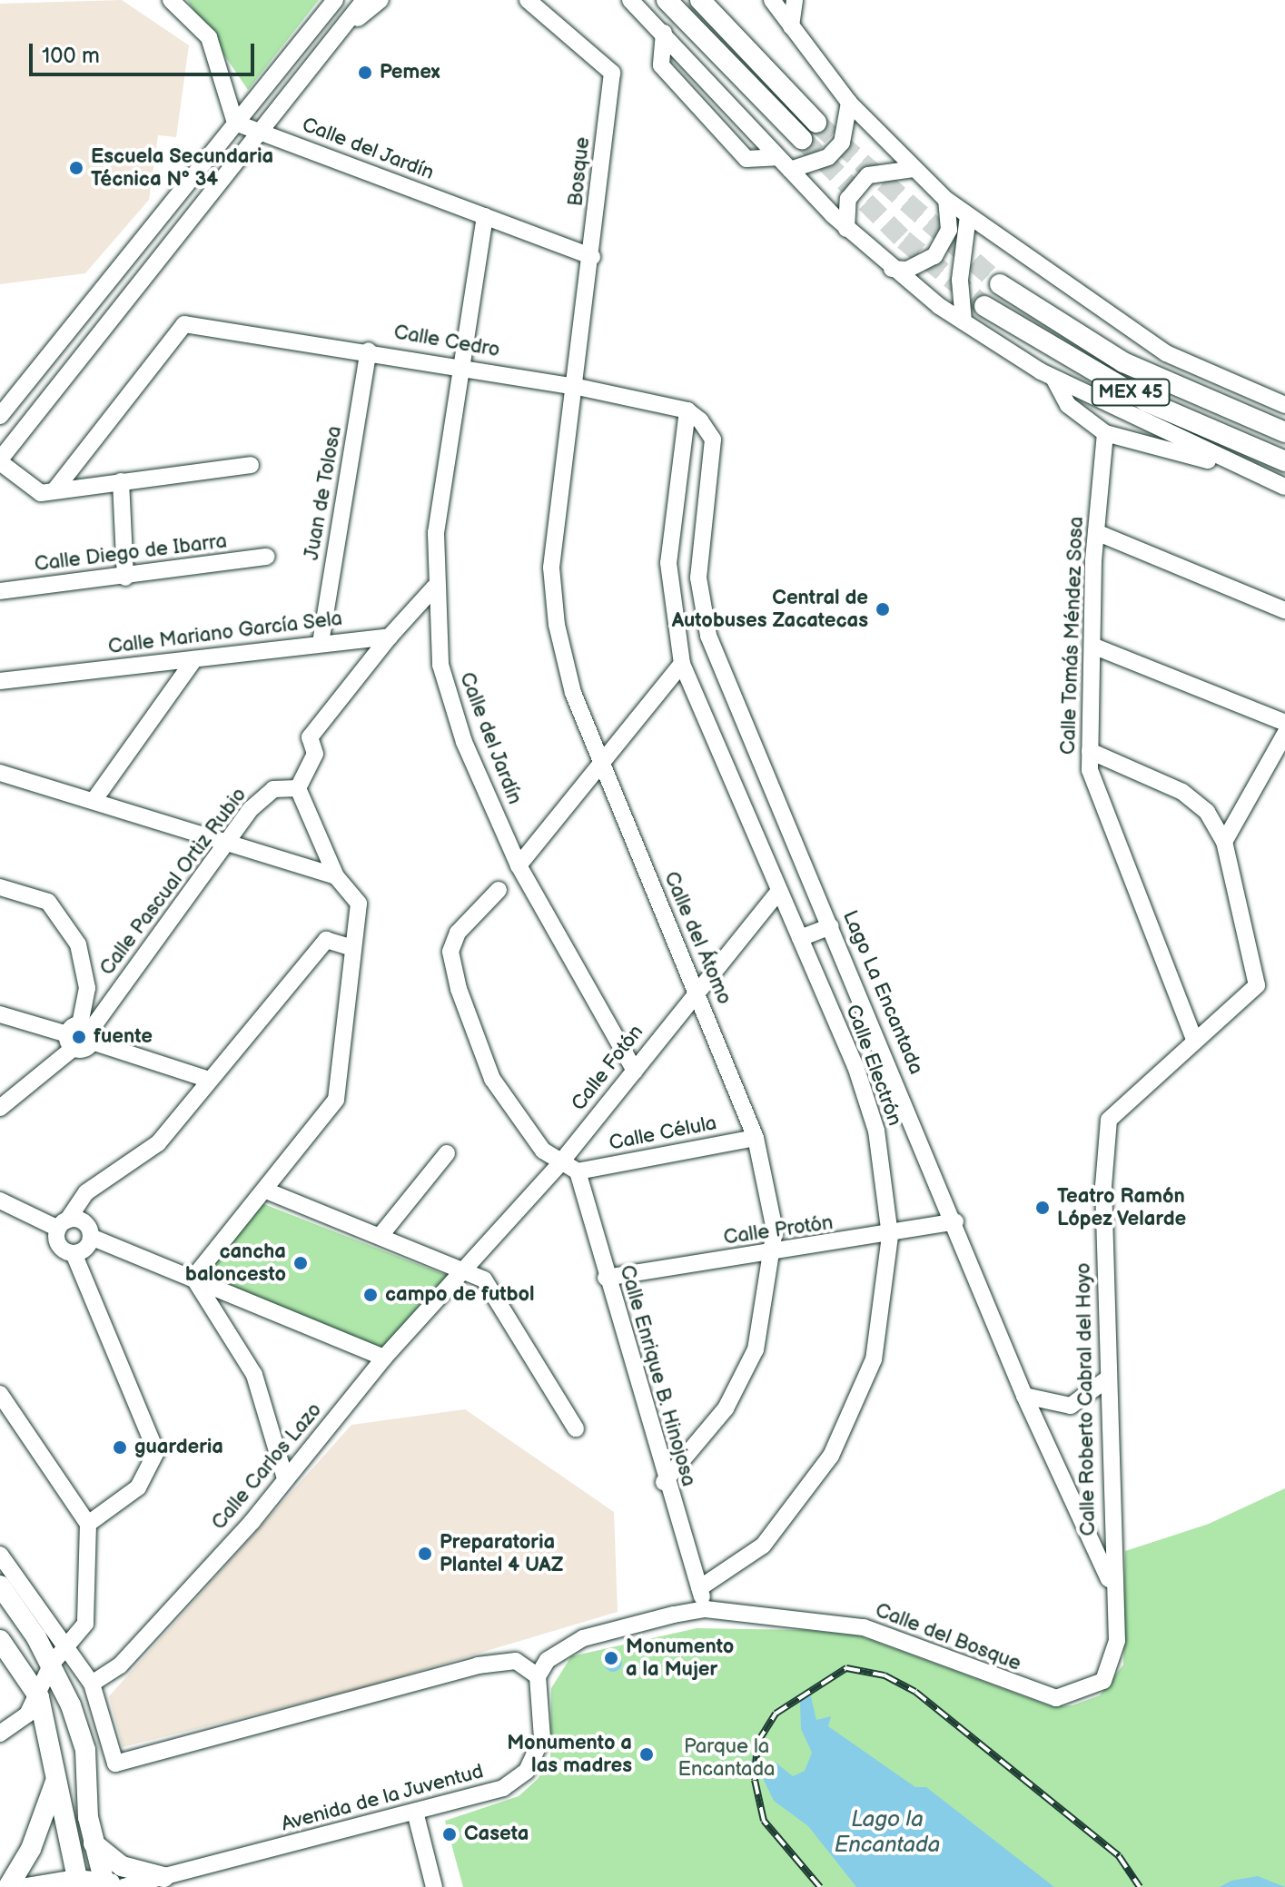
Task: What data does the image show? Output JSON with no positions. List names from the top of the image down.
{
  "streets": {
    "main road": ["MEX 45"],
    "street": [
      "Calle del Jardín",
      "Bosque",
      "Calle Cedro",
      "Juan de Tolosa",
      "Calle Diego de Ibarra",
      "Calle Mariano García Sela",
      "Calle Tomás Méndez Sosa",
      "Calle Pascual Ortiz Rubio",
      "Calle del Átomo",
      "Lago La Encantada",
      "Calle Electrón",
      "Calle Fotón",
      "Calle Célula",
      "Calle Protón",
      "Calle Enrique B. Hinojosa",
      "Calle Roberto Cabral del Hoyo",
      "Calle Carlos Lazo",
      "Calle del Bosque",
      "Avenida de la Juventud"
    ]
  },
  "crossings": [
    ["Calle del Jardín", "Bosque"],
    ["Calle del Jardín", "Calle Cedro"],
    ["Calle del Jardín", "Calle Fotón"],
    ["Bosque", "Calle Cedro"],
    ["Bosque", "Calle del Átomo"],
    ["Calle Cedro", "Juan de Tolosa"],
    ["Calle Cedro", "Calle del Átomo"],
    ["Calle Cedro", "Lago La Encantada"],
    ["Calle Cedro", "Calle Electrón"],
    ["Juan de Tolosa", "Calle Mariano García Sela"],
    ["Calle Tomás Méndez Sosa", "Calle Roberto Cabral del Hoyo"],
    ["Calle del Átomo", "Calle Fotón"],
    ["Calle del Átomo", "Calle Célula"],
    ["Calle del Átomo", "Calle Protón"],
    ["Calle del Átomo", "Calle Enrique B. Hinojosa"],
    ["Lago La Encantada", "Calle Electrón"],
    ["Lago La Encantada", "Calle Protón"],
    ["Lago La Encantada", "Calle Roberto Cabral del Hoyo"],
    ["Lago La Encantada", "Calle del Bosque"],
    ["Calle Electrón", "Calle Fotón"],
    ["Calle Electrón", "Calle Protón"],
    ["Calle Electrón", "Calle Enrique B. Hinojosa"],
    ["Calle Fotón", "Calle Carlos Lazo"],
    ["Calle Célula", "Calle Enrique B. Hinojosa"],
    ["Calle Protón", "Calle Enrique B. Hinojosa"],
    ["Calle Enrique B. Hinojosa", "Calle del Bosque"],
    ["Calle Roberto Cabral del Hoyo", "Calle del Bosque"],
    ["Calle del Bosque", "Avenida de la Juventud"]
  ],
  "water": ["Lago la Encantada"],
  "parks": ["Parque la Encantada"],
  "places": [
    "Pemex",
    "Escuela Secundaria Técnica Nº 34",
    "Central de Autobuses Zacatecas",
    "fuente",
    "Teatro Ramón López Velarde",
    "cancha baloncesto",
    "campo de futbol",
    "guarderia",
    "Preparatoria Plantel 4 UAZ",
    "Monumento a la Mujer",
    "Monumento a las madres",
    "Caseta"
  ],
  "scale_bar": "100 m"
}
